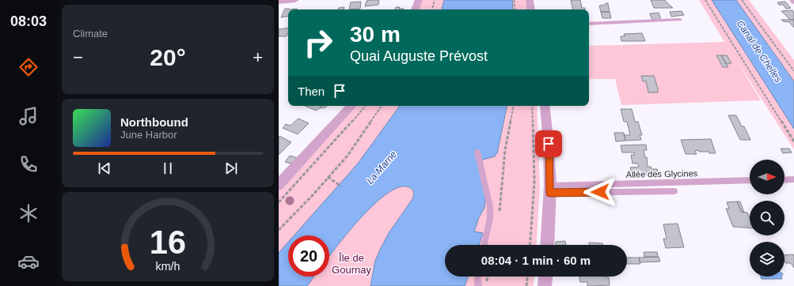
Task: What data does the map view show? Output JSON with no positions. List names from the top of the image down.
{
  "streets": {
    "lane": ["Allée des Glycines"]
  },
  "water": ["Canal de Chelles", "La Marne"],
  "parks": ["Île de Gournay"],
  "north": "right",
  "page": {
    "tabs": "08:03",
    "tile": "Climate",
    "turn": ["30 m", "Quai Auguste Prévost"],
    "heat": ["−", "20°", "+"],
    "then": "Then",
    "song": ["Northbound", "June Harbor"],
    "limit": "20",
    "trip": "08:04 · 1 min · 60 m",
    "gauge": ["16", "km/h"]
  }
}
